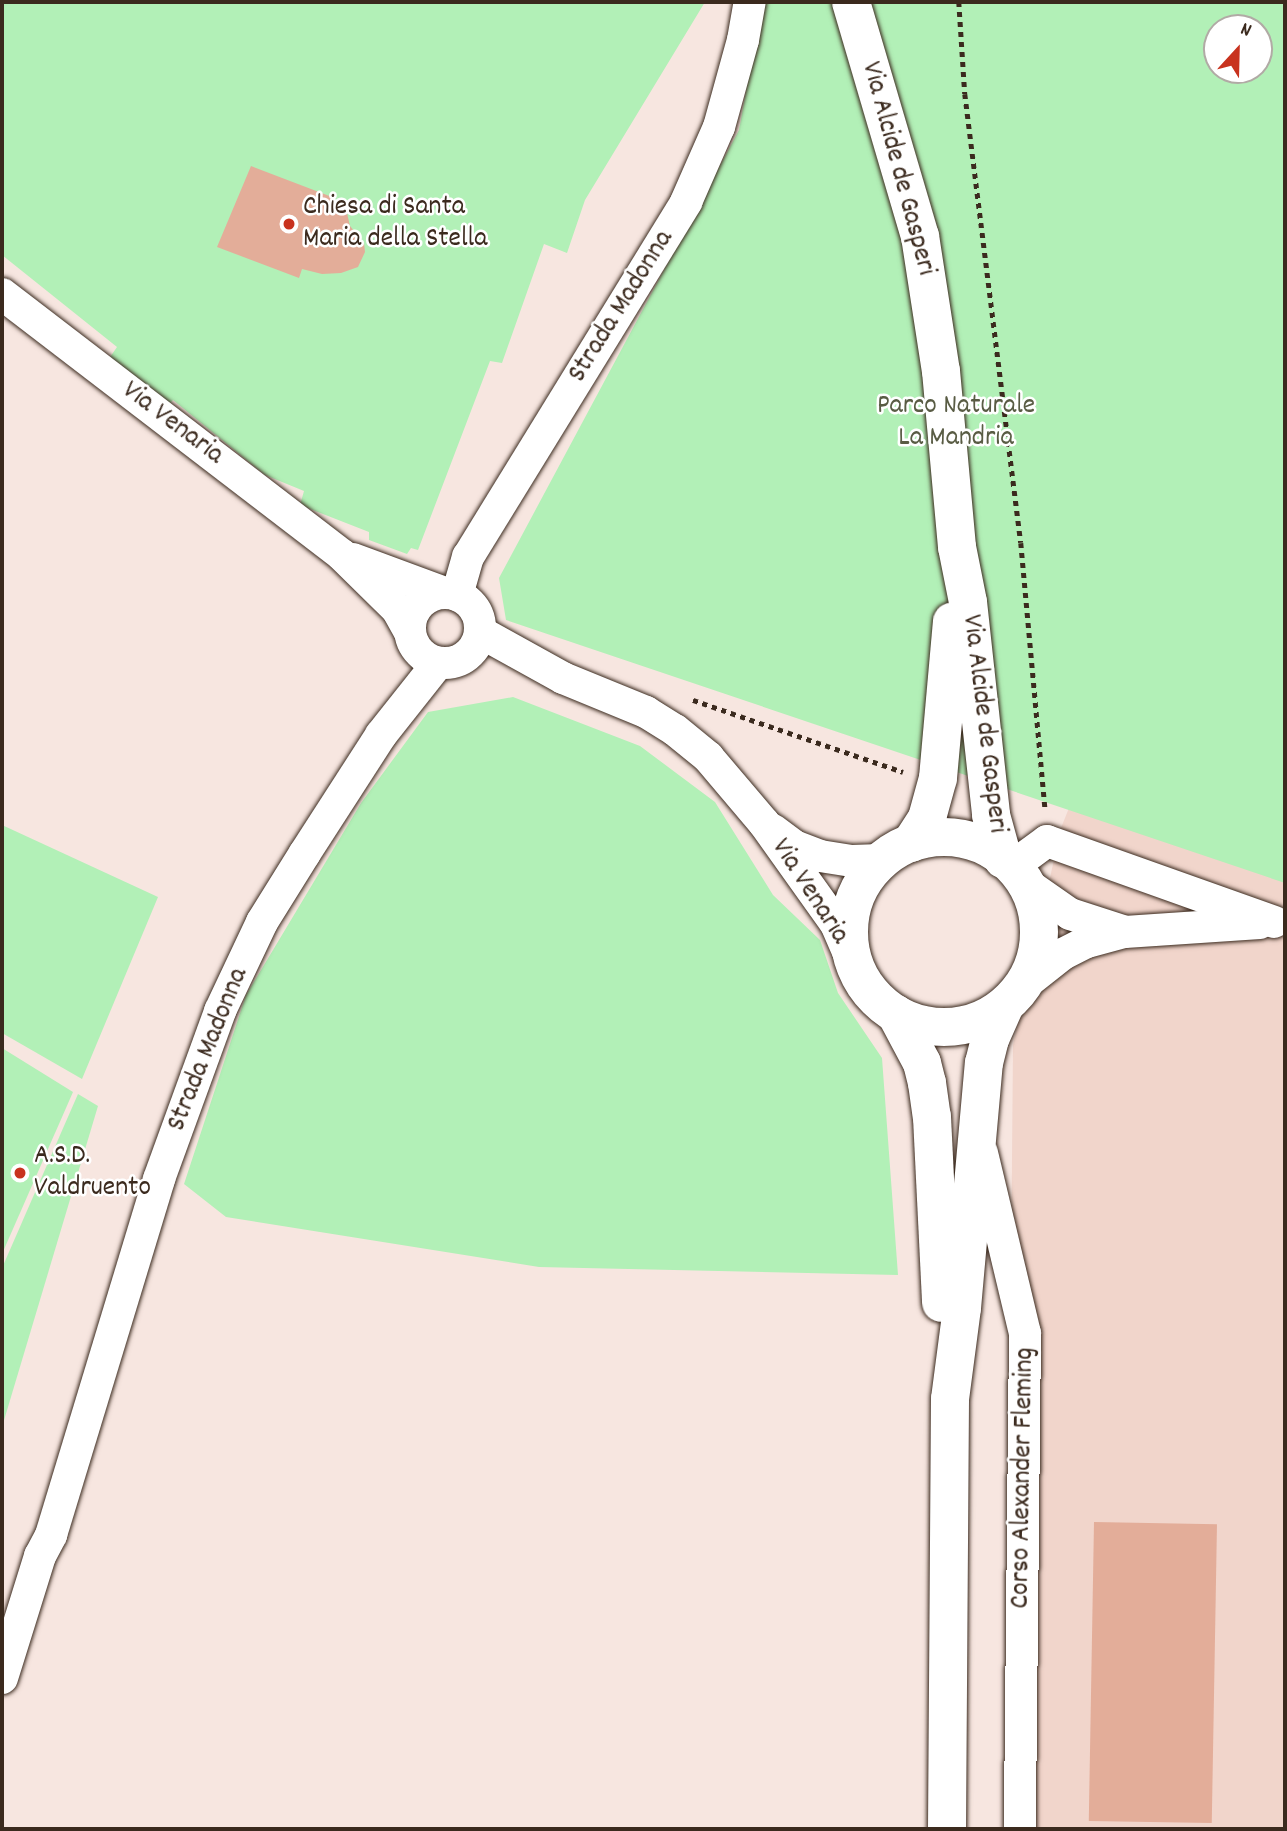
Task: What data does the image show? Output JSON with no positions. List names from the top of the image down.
{
  "streets": {
    "street": [
      "Via Alcide de Gasperi",
      "Strada Madonna",
      "Via Venaria",
      "Corso Alexander Fleming"
    ]
  },
  "crossings": [
    ["Via Alcide de Gasperi", "Via Venaria"],
    ["Via Alcide de Gasperi", "Corso Alexander Fleming"],
    ["Strada Madonna", "Via Venaria"],
    ["Via Venaria", "Corso Alexander Fleming"]
  ],
  "parks": ["Parco Naturale La Mandria"],
  "places": ["Chiesa di Santa Maria della Stella", "A.S.D. Valdruento"],
  "north": "top"
}
